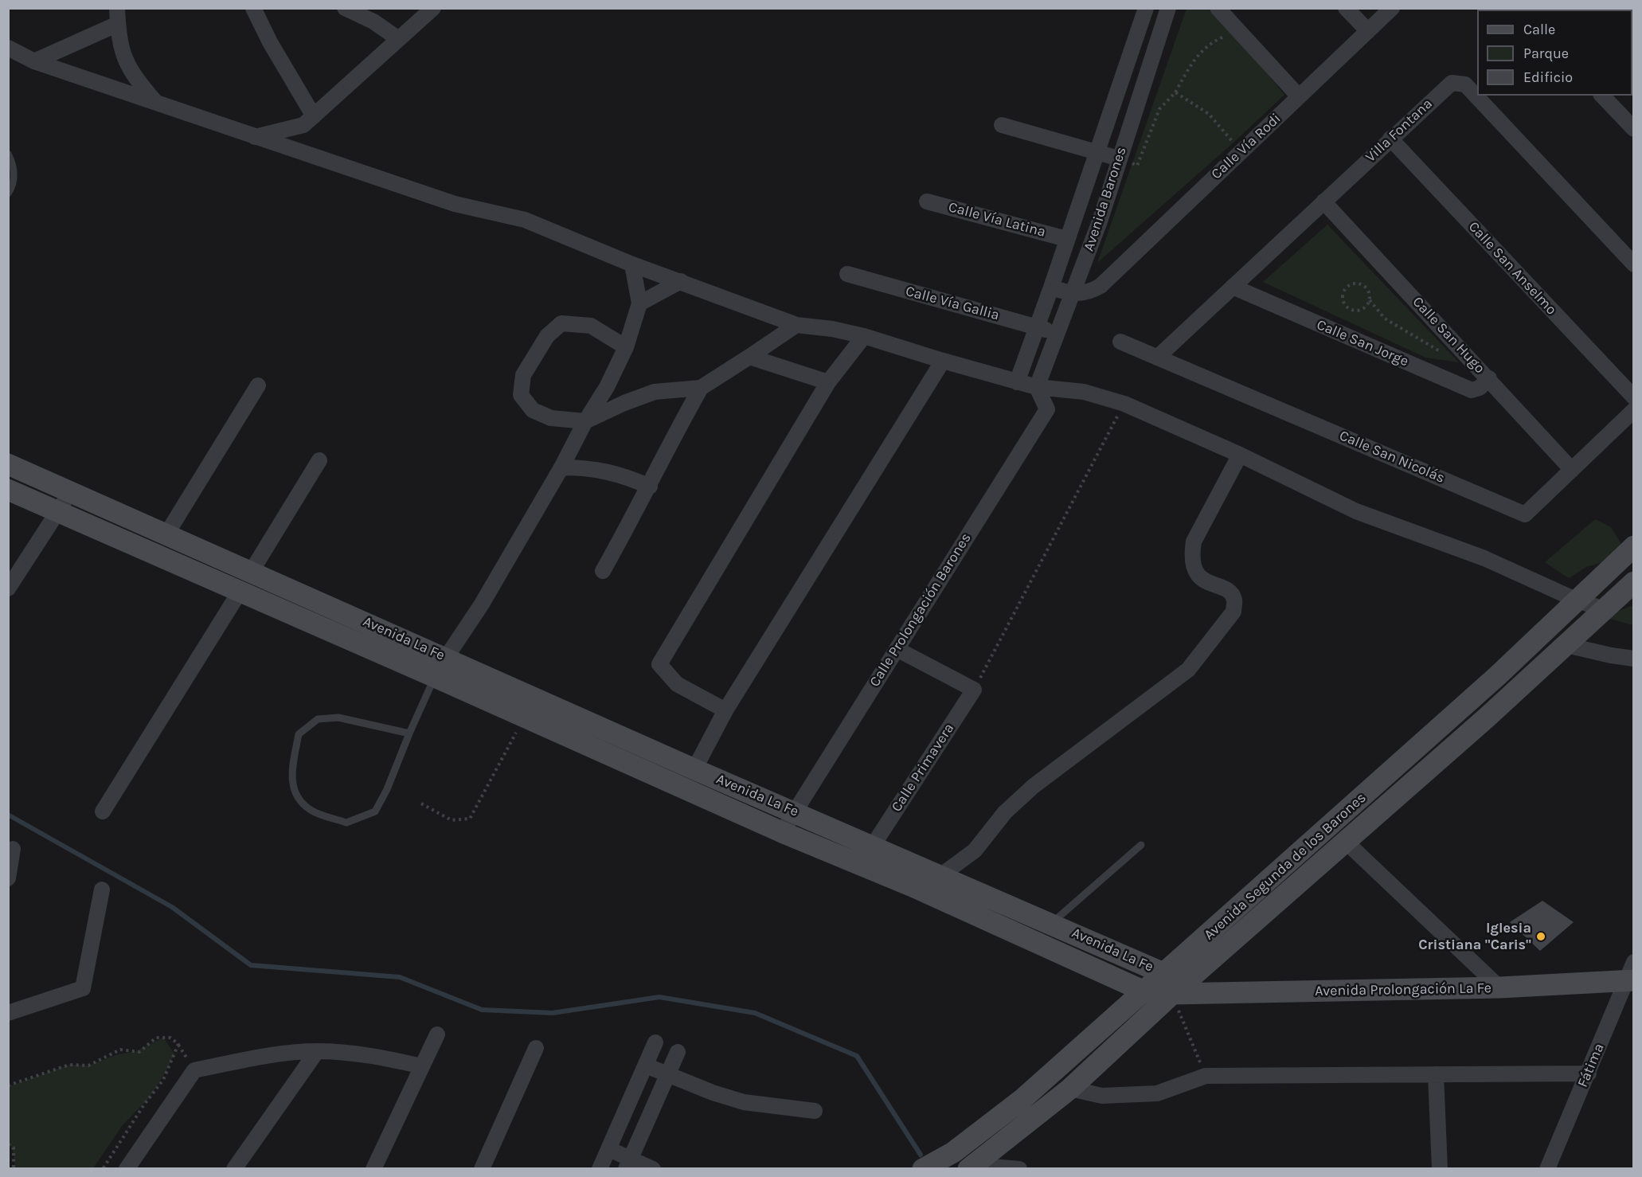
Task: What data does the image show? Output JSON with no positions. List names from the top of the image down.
{
  "streets": {
    "street": [
      "Villa Fontana",
      "Calle Vía Rodi",
      "Avenida Barones",
      "Calle Vía Latina",
      "Calle San Anselmo",
      "Calle Vía Gallia",
      "Calle San Hugo",
      "Calle San Jorge",
      "Calle San Nicolás",
      "Calle Prolongación Barones",
      "Avenida La Fe",
      "Calle Primavera",
      "Avenida Segunda de los Barones",
      "Avenida Prolongación La Fe",
      "Fátima"
    ]
  },
  "crossings": [
    ["Villa Fontana", "Calle San Anselmo"],
    ["Villa Fontana", "Calle San Hugo"],
    ["Villa Fontana", "Calle San Jorge"],
    ["Villa Fontana", "Calle San Nicolás"],
    ["Calle Vía Rodi", "Avenida Barones"],
    ["Avenida Barones", "Calle Vía Latina"],
    ["Avenida Barones", "Calle Vía Gallia"],
    ["Avenida Barones", "Calle Prolongación Barones"],
    ["Calle San Hugo", "Calle San Jorge"],
    ["Calle San Hugo", "Calle San Nicolás"],
    ["Calle Prolongación Barones", "Avenida La Fe"],
    ["Avenida La Fe", "Calle Primavera"],
    ["Avenida La Fe", "Avenida Segunda de los Barones"],
    ["Avenida La Fe", "Avenida Prolongación La Fe"],
    ["Avenida Segunda de los Barones", "Avenida Prolongación La Fe"],
    ["Avenida Prolongación La Fe", "Fátima"]
  ],
  "places": ["Iglesia Cristiana \"Caris\""],
  "legend": ["Calle", "Parque", "Edificio"]
}
